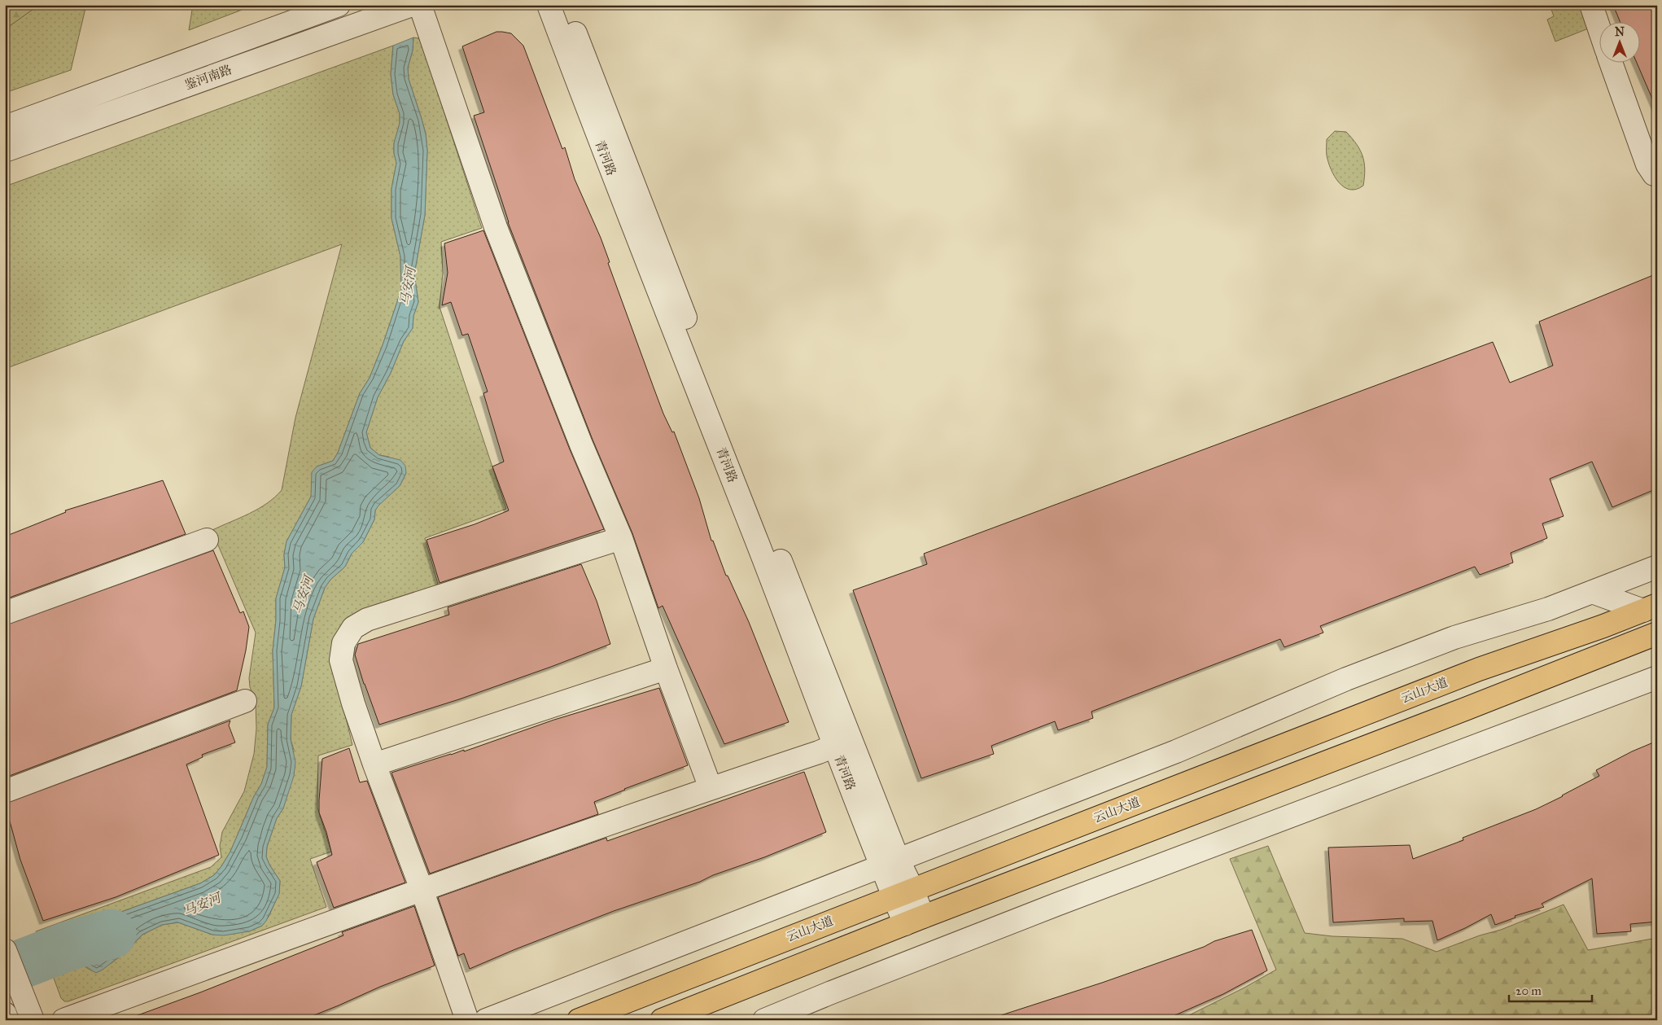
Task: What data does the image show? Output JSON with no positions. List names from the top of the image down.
{
  "streets": {
    "main road": ["云山大道"],
    "street": ["鉴河南路", "青河路"]
  },
  "crossings": [
    ["青河路", "云山大道"]
  ],
  "water": ["马安河"],
  "scale_bar": "20 m",
  "north": "top"
}
